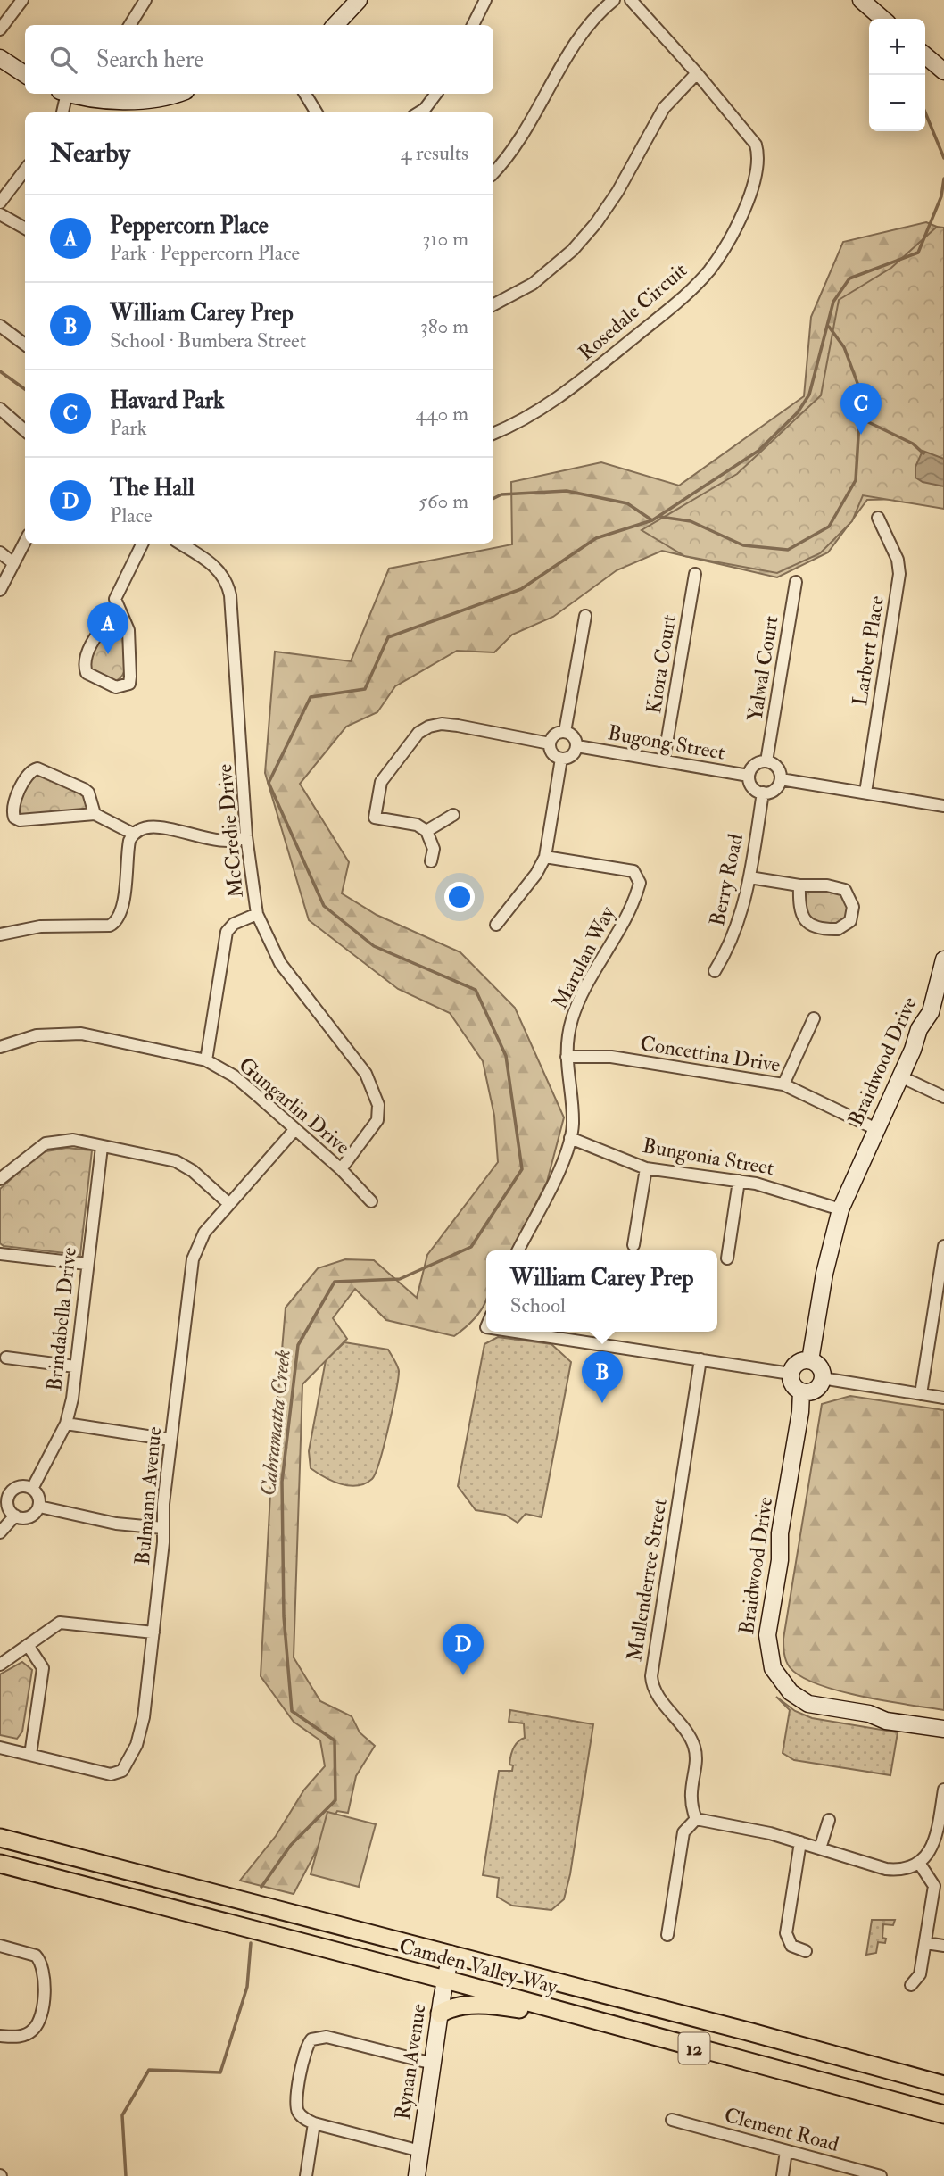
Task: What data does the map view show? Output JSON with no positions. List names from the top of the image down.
{
  "streets": {
    "main road": ["Camden Valley Way", "12"],
    "street": [
      "Rosedale Circuit",
      "Larbert Place",
      "Kiora Court",
      "Yalwal Court",
      "Bugong Street",
      "McCredie Drive",
      "Berry Road",
      "Marulan Way",
      "Concettina Drive",
      "Braidwood Drive",
      "Gungarlin Drive",
      "Bungonia Street",
      "Brindabella Drive",
      "Bulmann Avenue",
      "Mullenderree Street",
      "Rynan Avenue",
      "Clement Road"
    ]
  },
  "crossings": [
    ["Kiora Court", "Bugong Street"],
    ["Yalwal Court", "Bugong Street"],
    ["Yalwal Court", "Berry Road"],
    ["Bugong Street", "Berry Road"],
    ["McCredie Drive", "Gungarlin Drive"],
    ["Marulan Way", "Concettina Drive"],
    ["Marulan Way", "Bungonia Street"],
    ["Concettina Drive", "Braidwood Drive"],
    ["Braidwood Drive", "Bungonia Street"],
    ["Gungarlin Drive", "Bulmann Avenue"],
    ["Camden Valley Way", "Rynan Avenue"]
  ],
  "water": ["Cabramatta Creek"],
  "page": {
    "map_buttons": ["+", "−"],
    "search": "Search here",
    "heading": ["Nearby", "4 results"],
    "list": [
      {
        "mark": "A",
        "name": "Peppercorn Place",
        "note": "Park · Peppercorn Place",
        "value": "310 m"
      },
      {
        "mark": "B",
        "name": "William Carey Prep",
        "note": "School · Bumbera Street",
        "value": "380 m"
      },
      {
        "mark": "C",
        "name": "Havard Park",
        "note": "Park",
        "value": "440 m"
      },
      {
        "mark": "D",
        "name": "The Hall",
        "note": "Place",
        "value": "560 m"
      }
    ],
    "pins": [
      "C",
      "A",
      "B",
      "D"
    ],
    "popup": ["William Carey Prep", "School"]
  }
}
